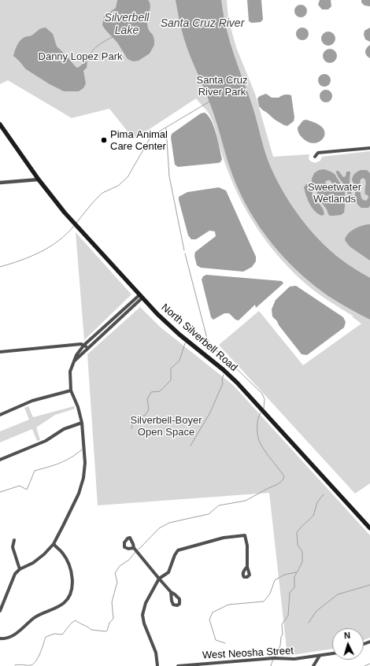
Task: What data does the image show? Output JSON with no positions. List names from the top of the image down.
{
  "streets": {
    "main road": ["North Silverbell Road"],
    "street": ["West Neosha Street"]
  },
  "water": ["Silverbell Lake", "Santa Cruz River"],
  "parks": [
    "Danny Lopez Park",
    "Santa Cruz River Park",
    "Sweetwater Wetlands",
    "Silverbell-Boyer Open Space"
  ],
  "places": ["Pima Animal Care Center"],
  "north": "top"
}
